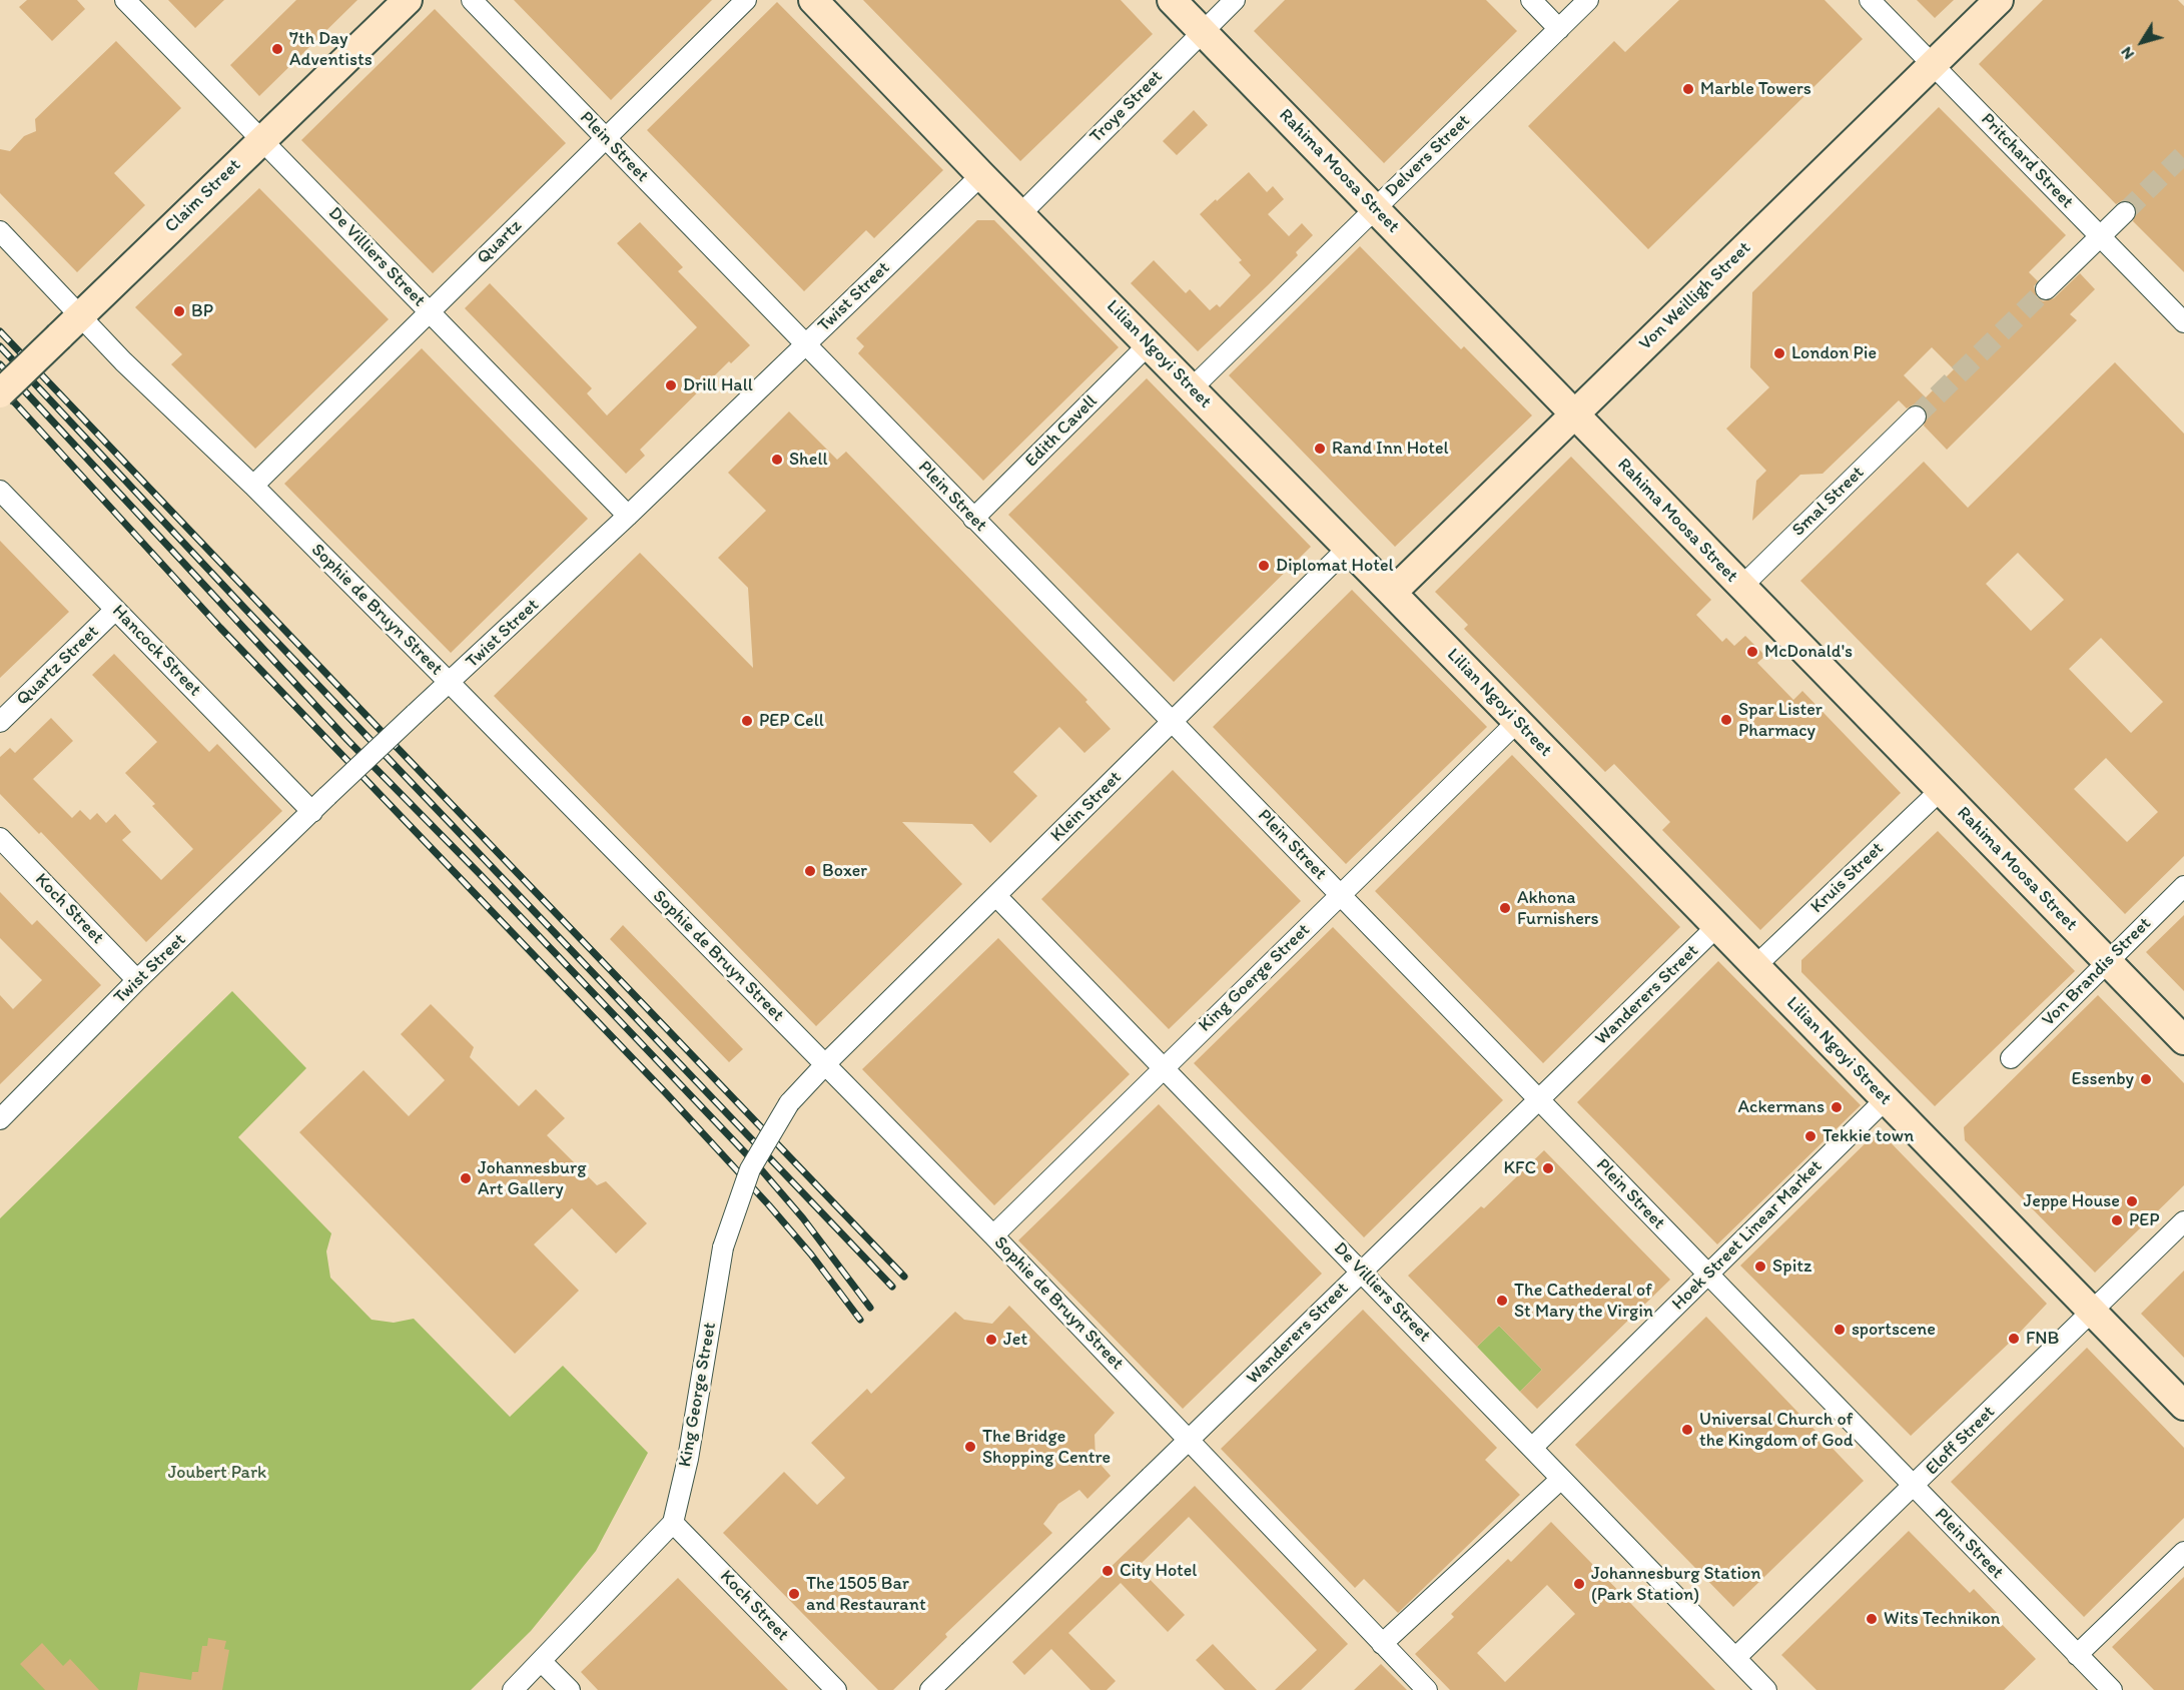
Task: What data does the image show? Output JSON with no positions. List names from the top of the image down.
{
  "streets": {
    "street": [
      "Troye Street",
      "Plein Street",
      "Delvers Street",
      "Pritchard Street",
      "Rahima Moosa Street",
      "Claim Street",
      "Quartz",
      "De Villiers Street",
      "Von Weilligh Street",
      "Twist Street",
      "Lilian Ngoyi Street",
      "Edith Cavell",
      "Smal Street",
      "Sophie de Bruyn Street",
      "Hancock Street",
      "Quartz Street",
      "Klein Street",
      "Kruis Street",
      "Koch Street",
      "Von Brandis Street",
      "King Goerge Street",
      "Wanderers Street",
      "Hoek Street Linear Market",
      "King George Street",
      "Eloff Street"
    ]
  },
  "crossings": [
    ["Troye Street", "Rahima Moosa Street"],
    ["Troye Street", "Lilian Ngoyi Street"],
    ["Plein Street", "Quartz"],
    ["Plein Street", "Twist Street"],
    ["Plein Street", "Edith Cavell"],
    ["Plein Street", "Klein Street"],
    ["Plein Street", "King Goerge Street"],
    ["Plein Street", "Wanderers Street"],
    ["Plein Street", "Hoek Street Linear Market"],
    ["Plein Street", "Eloff Street"],
    ["Delvers Street", "Rahima Moosa Street"],
    ["Delvers Street", "Lilian Ngoyi Street"],
    ["Pritchard Street", "Von Weilligh Street"],
    ["Rahima Moosa Street", "Von Weilligh Street"],
    ["Rahima Moosa Street", "Smal Street"],
    ["Rahima Moosa Street", "Kruis Street"],
    ["Rahima Moosa Street", "Von Brandis Street"],
    ["Claim Street", "De Villiers Street"],
    ["Claim Street", "Sophie de Bruyn Street"],
    ["Quartz", "De Villiers Street"],
    ["Quartz", "Sophie de Bruyn Street"],
    ["De Villiers Street", "Twist Street"],
    ["De Villiers Street", "Klein Street"],
    ["De Villiers Street", "King Goerge Street"],
    ["De Villiers Street", "Wanderers Street"],
    ["De Villiers Street", "Hoek Street Linear Market"],
    ["De Villiers Street", "Eloff Street"],
    ["Von Weilligh Street", "Lilian Ngoyi Street"],
    ["Twist Street", "Lilian Ngoyi Street"],
    ["Twist Street", "Sophie de Bruyn Street"],
    ["Twist Street", "Hancock Street"],
    ["Twist Street", "Koch Street"],
    ["Lilian Ngoyi Street", "Edith Cavell"],
    ["Lilian Ngoyi Street", "Klein Street"],
    ["Lilian Ngoyi Street", "Kruis Street"],
    ["Lilian Ngoyi Street", "King Goerge Street"],
    ["Lilian Ngoyi Street", "Wanderers Street"],
    ["Lilian Ngoyi Street", "Hoek Street Linear Market"],
    ["Lilian Ngoyi Street", "Eloff Street"],
    ["Sophie de Bruyn Street", "Klein Street"],
    ["Sophie de Bruyn Street", "King Goerge Street"],
    ["Sophie de Bruyn Street", "Wanderers Street"],
    ["Sophie de Bruyn Street", "King George Street"],
    ["Hancock Street", "Quartz Street"],
    ["Klein Street", "King George Street"],
    ["Koch Street", "King George Street"]
  ],
  "parks": ["Joubert Park"],
  "places": [
    "7th Day Adventists",
    "Marble Towers",
    "BP",
    "London Pie",
    "Drill Hall",
    "Rand Inn Hotel",
    "Shell",
    "Diplomat Hotel",
    "McDonald's",
    "Spar Lister Pharmacy",
    "PEP Cell",
    "Boxer",
    "Akhona Furnishers",
    "Essenby",
    "Ackermans",
    "Tekkie town",
    "KFC",
    "Johannesburg Art Gallery",
    "Jeppe House",
    "PEP",
    "Spitz",
    "The Cathederal of St Mary the Virgin",
    "sportscene",
    "FNB",
    "Jet",
    "Universal Church of the Kingdom of God",
    "The Bridge Shopping Centre",
    "City Hotel",
    "Johannesburg Station (Park Station)",
    "The 1505 Bar and Restaurant",
    "Wits Technikon"
  ],
  "north": "bottom left"
}
